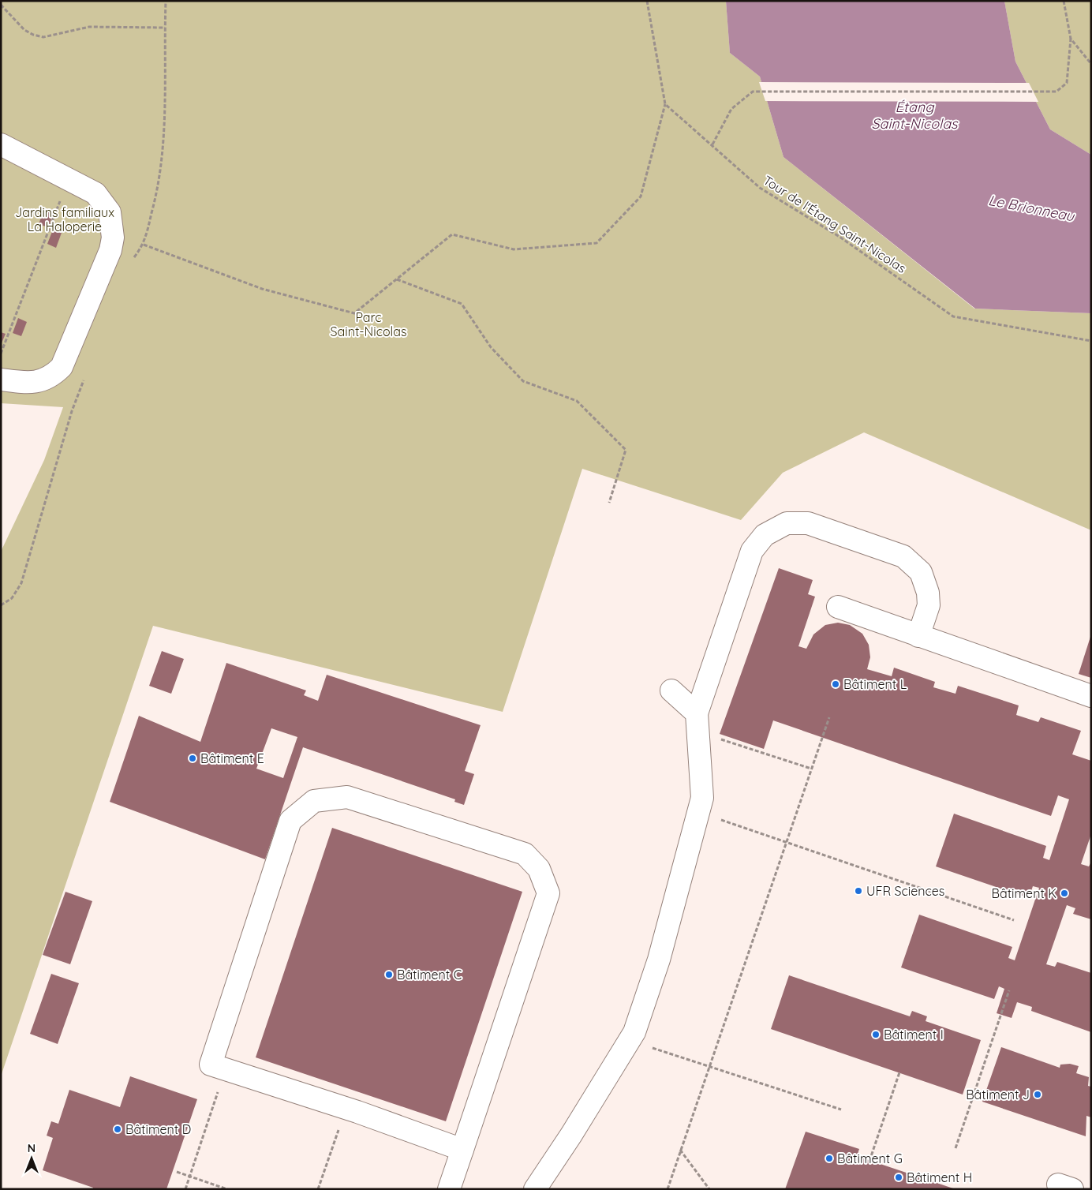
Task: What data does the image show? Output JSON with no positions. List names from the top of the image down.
{
  "streets": {
    "path": ["Tour de l'Étang Saint-Nicolas"]
  },
  "water": ["Étang Saint-Nicolas", "Le Brionneau"],
  "parks": ["Jardins familiaux La Haloperie", "Parc Saint-Nicolas"],
  "places": [
    "Bâtiment L",
    "Bâtiment E",
    "UFR Sciences",
    "Bâtiment K",
    "Bâtiment C",
    "Bâtiment I",
    "Bâtiment J",
    "Bâtiment D",
    "Bâtiment G",
    "Bâtiment H"
  ],
  "north": "top"
}
